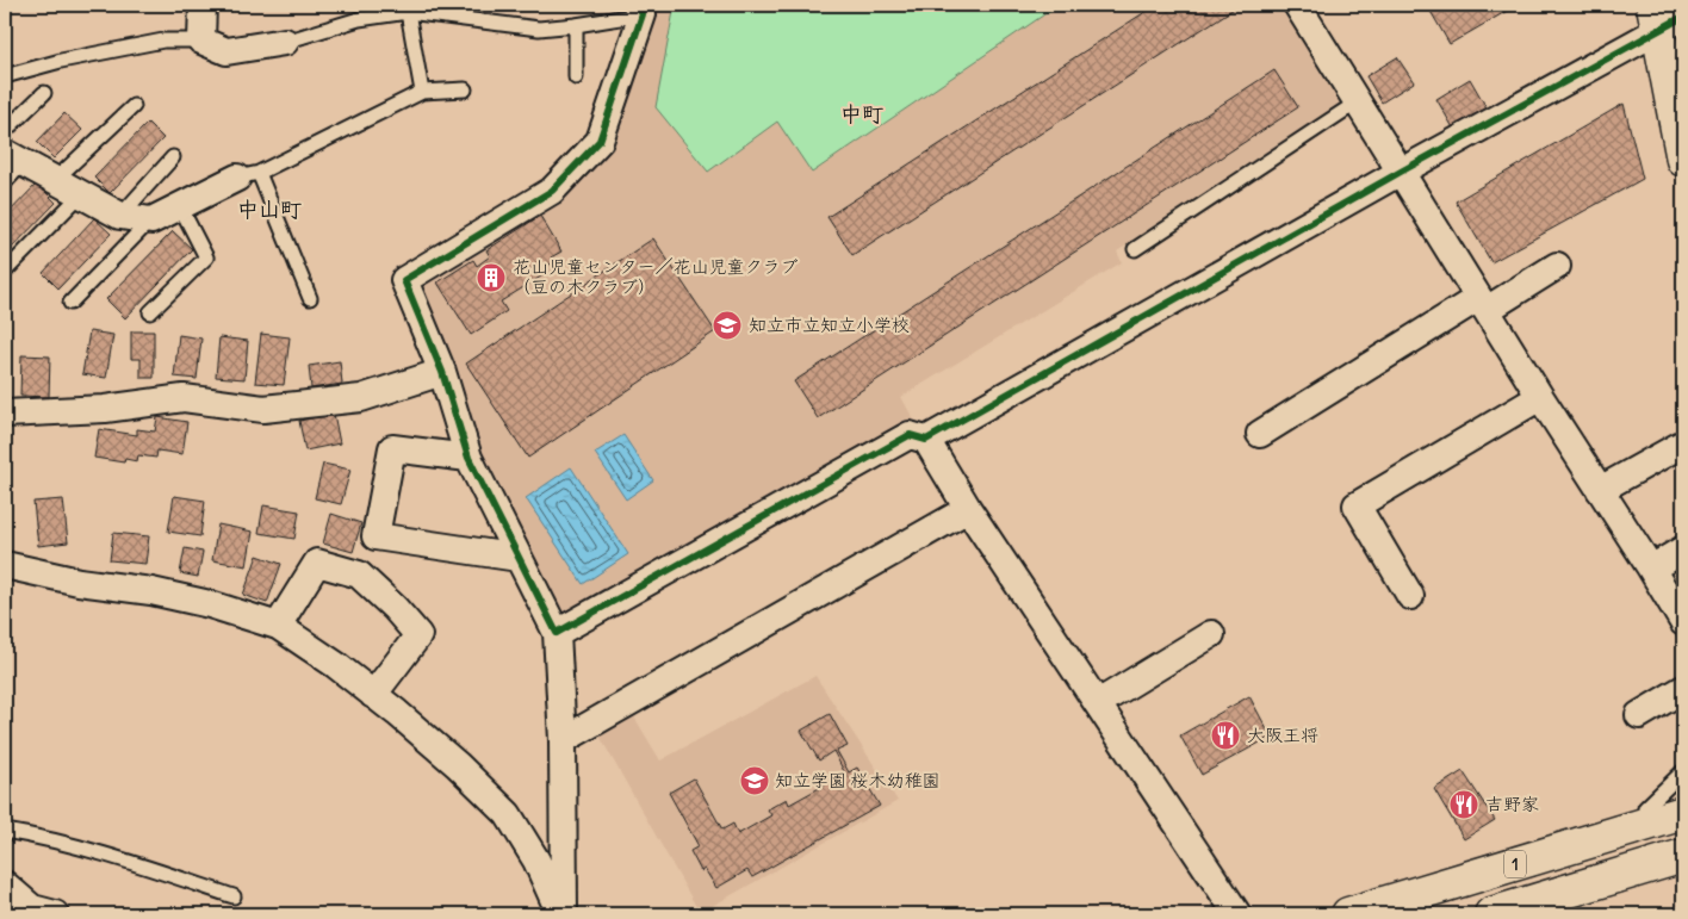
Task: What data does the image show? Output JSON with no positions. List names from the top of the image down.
{
  "streets": {
    "main road": ["1"]
  },
  "districts": ["中町", "中山町"],
  "places": {
    "building": ["花山児童センター／花山児童クラブ （豆の木クラブ）"],
    "school or university": ["知立市立知立小学校", "知立学園 桜木幼稚園"],
    "restaurant": ["大阪王将", "吉野家"]
  }
}
